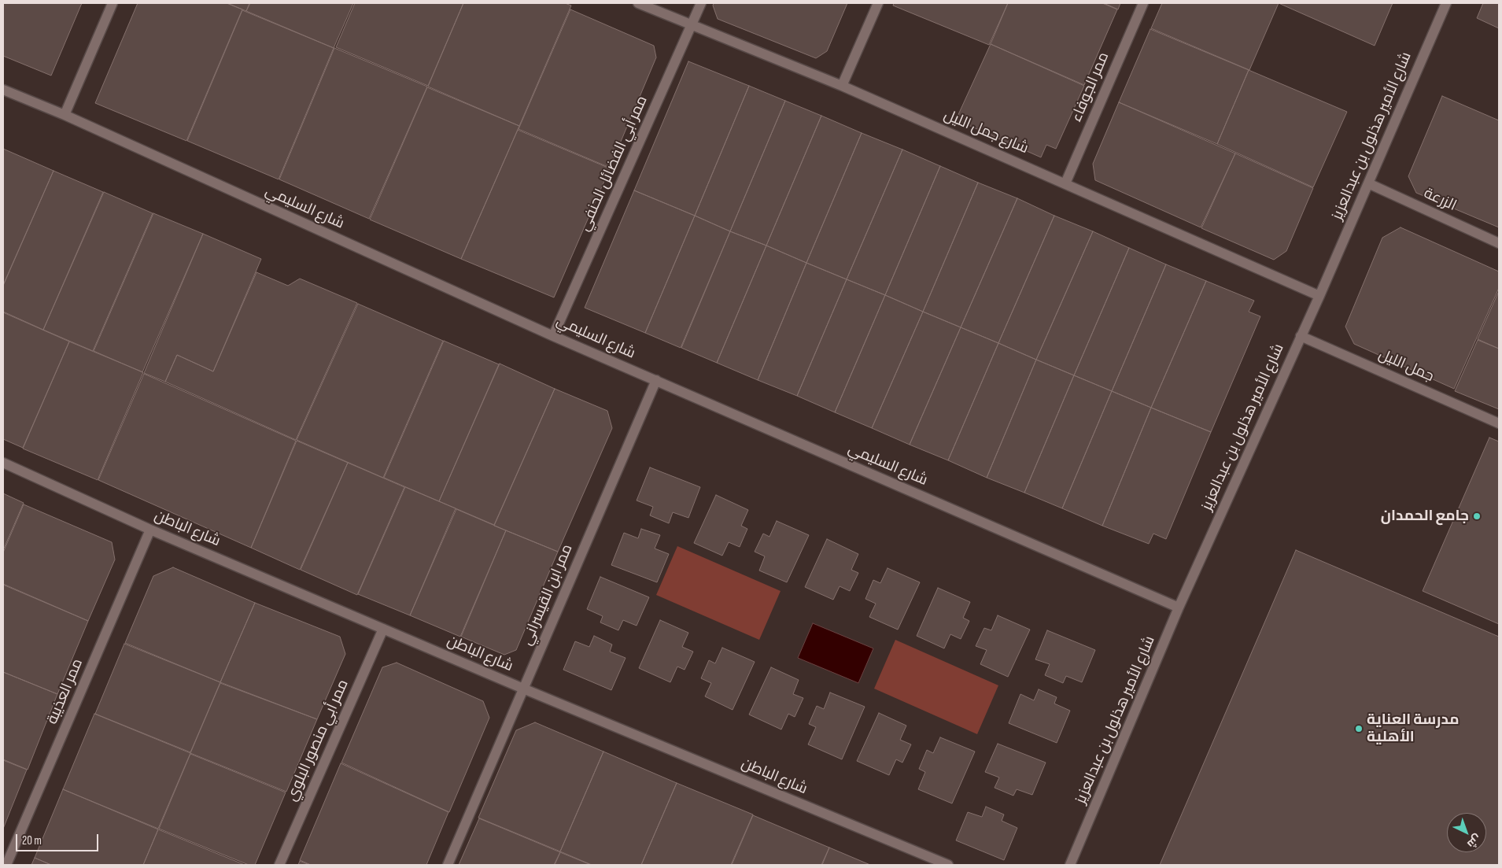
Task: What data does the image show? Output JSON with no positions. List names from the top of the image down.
{
  "streets": {
    "street": [
      "ممر الجوفاء",
      "شارع جمل الليل",
      "شارع الأمير هذلول بن عبدالعزيز",
      "ممر أبي الفضائل الحنفي",
      "الزرعة",
      "شارع السليمي",
      "جمل الليل",
      "شارع الباطن",
      "ممر ابن القيسراني",
      "ممر العذيبة",
      "ممر أبي منصور البلوي"
    ]
  },
  "crossings": [
    ["ممر الجوفاء", "شارع جمل الليل"],
    ["شارع جمل الليل", "شارع الأمير هذلول بن عبدالعزيز"],
    ["شارع جمل الليل", "ممر أبي الفضائل الحنفي"],
    ["شارع الأمير هذلول بن عبدالعزيز", "الزرعة"],
    ["شارع الأمير هذلول بن عبدالعزيز", "شارع السليمي"],
    ["شارع الأمير هذلول بن عبدالعزيز", "جمل الليل"],
    ["ممر أبي الفضائل الحنفي", "شارع السليمي"],
    ["شارع السليمي", "ممر ابن القيسراني"],
    ["شارع الباطن", "ممر ابن القيسراني"],
    ["شارع الباطن", "ممر العذيبة"],
    ["شارع الباطن", "ممر أبي منصور البلوي"]
  ],
  "places": ["جامع الحمدان", "مدرسة العناية الأهلية"],
  "scale_bar": "20 m",
  "north": "bottom right"
}
